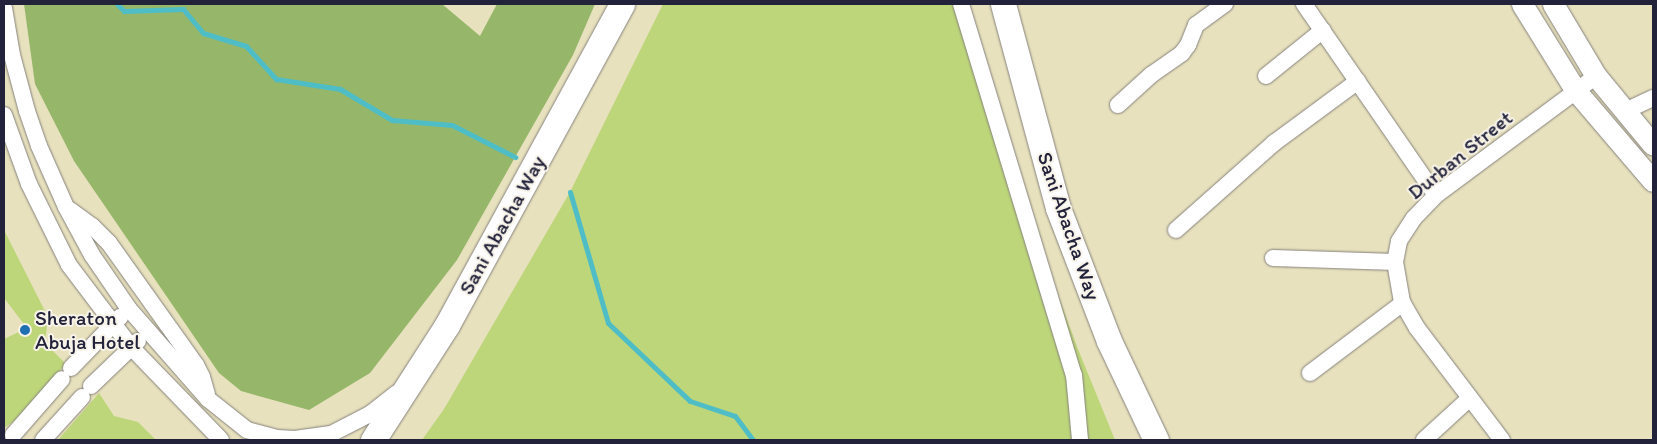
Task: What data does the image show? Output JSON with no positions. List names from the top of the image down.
{
  "streets": {
    "highway": ["Sani Abacha Way"],
    "street": ["Durban Street"]
  },
  "places": ["Sheraton Abuja Hotel"]
}
